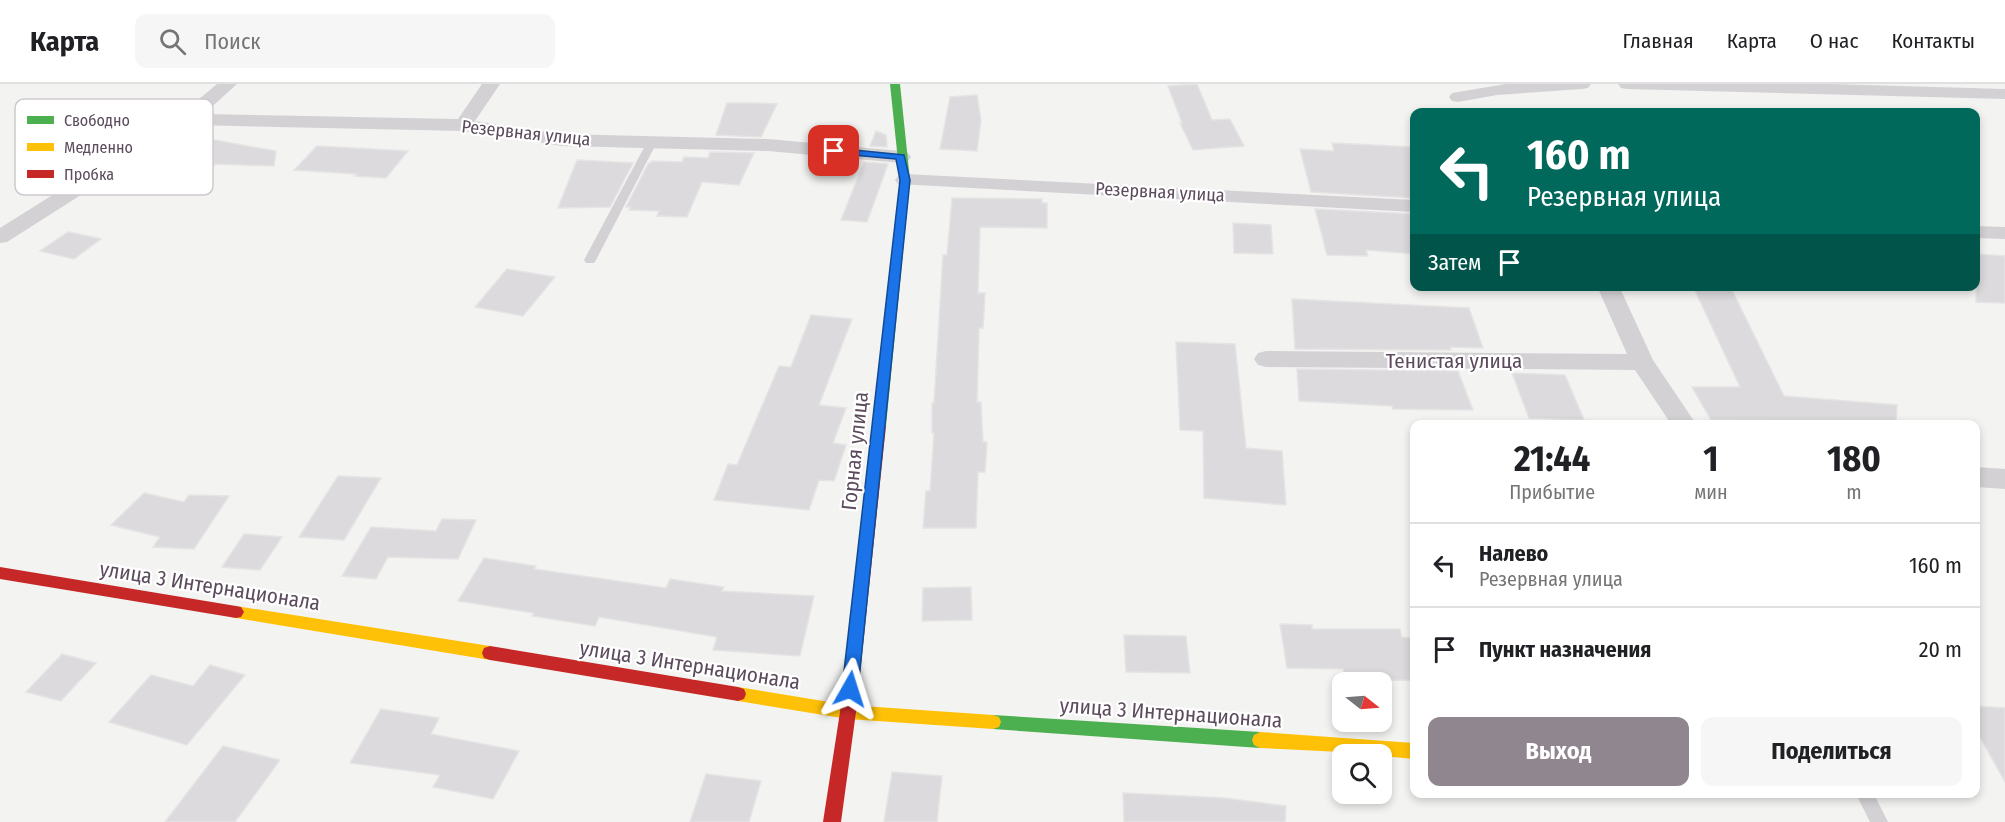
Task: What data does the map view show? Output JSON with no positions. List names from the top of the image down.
{
  "streets": {
    "street": [
      "Резервная улица",
      "Тенистая улица",
      "Горная улица",
      "улица 3 Интернационала"
    ]
  },
  "crossings": [
    ["Резервная улица", "Горная улица"],
    ["Горная улица", "улица 3 Интернационала"]
  ],
  "legend": ["Свободно", "Медленно", "Пробка"],
  "north": "right",
  "page": {
    "header": "Карта",
    "search": "Поиск",
    "nav": [
      "Главная",
      "Карта",
      "О нас",
      "Контакты"
    ],
    "turn": ["160 m", "Резервная улица"],
    "then": "Затем",
    "eta": [
      "21:44",
      "Прибытие",
      "1",
      "мин",
      "180",
      "m"
    ],
    "list": [
      {
        "name": "Налево",
        "note": "Резервная улица",
        "value": "160 m"
      },
      {
        "name": "Пункт назначения",
        "value": "20 m"
      }
    ],
    "buttons": ["Выход", "Поделиться"]
  }
}
